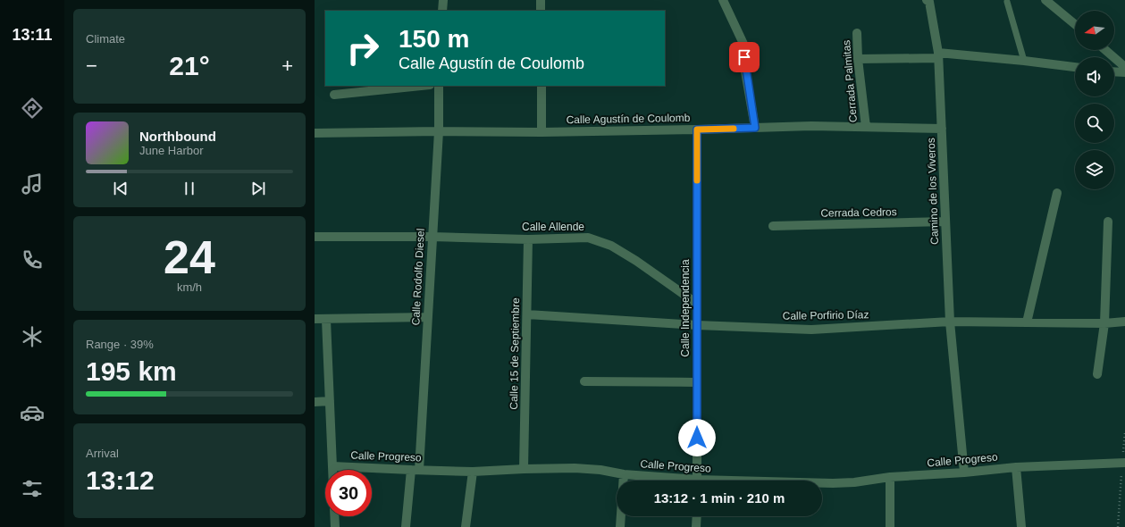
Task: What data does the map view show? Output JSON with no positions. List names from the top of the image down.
{
  "streets": {
    "street": [
      "Cerrada Palmitas",
      "Calle Agustín de Coulomb",
      "Camino de los Viveros",
      "Cerrada Cedros",
      "Calle Allende",
      "Calle Rodolfo Diesel",
      "Calle Independencia",
      "Calle Porfirio Díaz",
      "Calle 15 de Septiembre",
      "Calle Progreso"
    ]
  },
  "crossings": [
    ["Cerrada Palmitas", "Calle Agustín de Coulomb"],
    ["Calle Agustín de Coulomb", "Camino de los Viveros"],
    ["Calle Agustín de Coulomb", "Calle Rodolfo Diesel"],
    ["Calle Agustín de Coulomb", "Calle Independencia"],
    ["Camino de los Viveros", "Cerrada Cedros"],
    ["Camino de los Viveros", "Calle Porfirio Díaz"],
    ["Camino de los Viveros", "Calle Progreso"],
    ["Calle Allende", "Calle Rodolfo Diesel"],
    ["Calle Allende", "Calle Independencia"],
    ["Calle Allende", "Calle 15 de Septiembre"],
    ["Calle Rodolfo Diesel", "Calle Progreso"],
    ["Calle Independencia", "Calle Porfirio Díaz"],
    ["Calle Porfirio Díaz", "Calle 15 de Septiembre"],
    ["Calle 15 de Septiembre", "Calle Progreso"]
  ],
  "north": "left",
  "page": {
    "tabs": "13:11",
    "tile": [
      "Climate",
      ["24", "km/h"],
      ["Range · 39%", "195 km"],
      ["Arrival", "13:12"]
    ],
    "turn": ["150 m", "Calle Agustín de Coulomb"],
    "heat": ["−", "21°", "+"],
    "song": ["Northbound", "June Harbor"],
    "limit": "30",
    "trip": "13:12 · 1 min · 210 m"
  }
}
